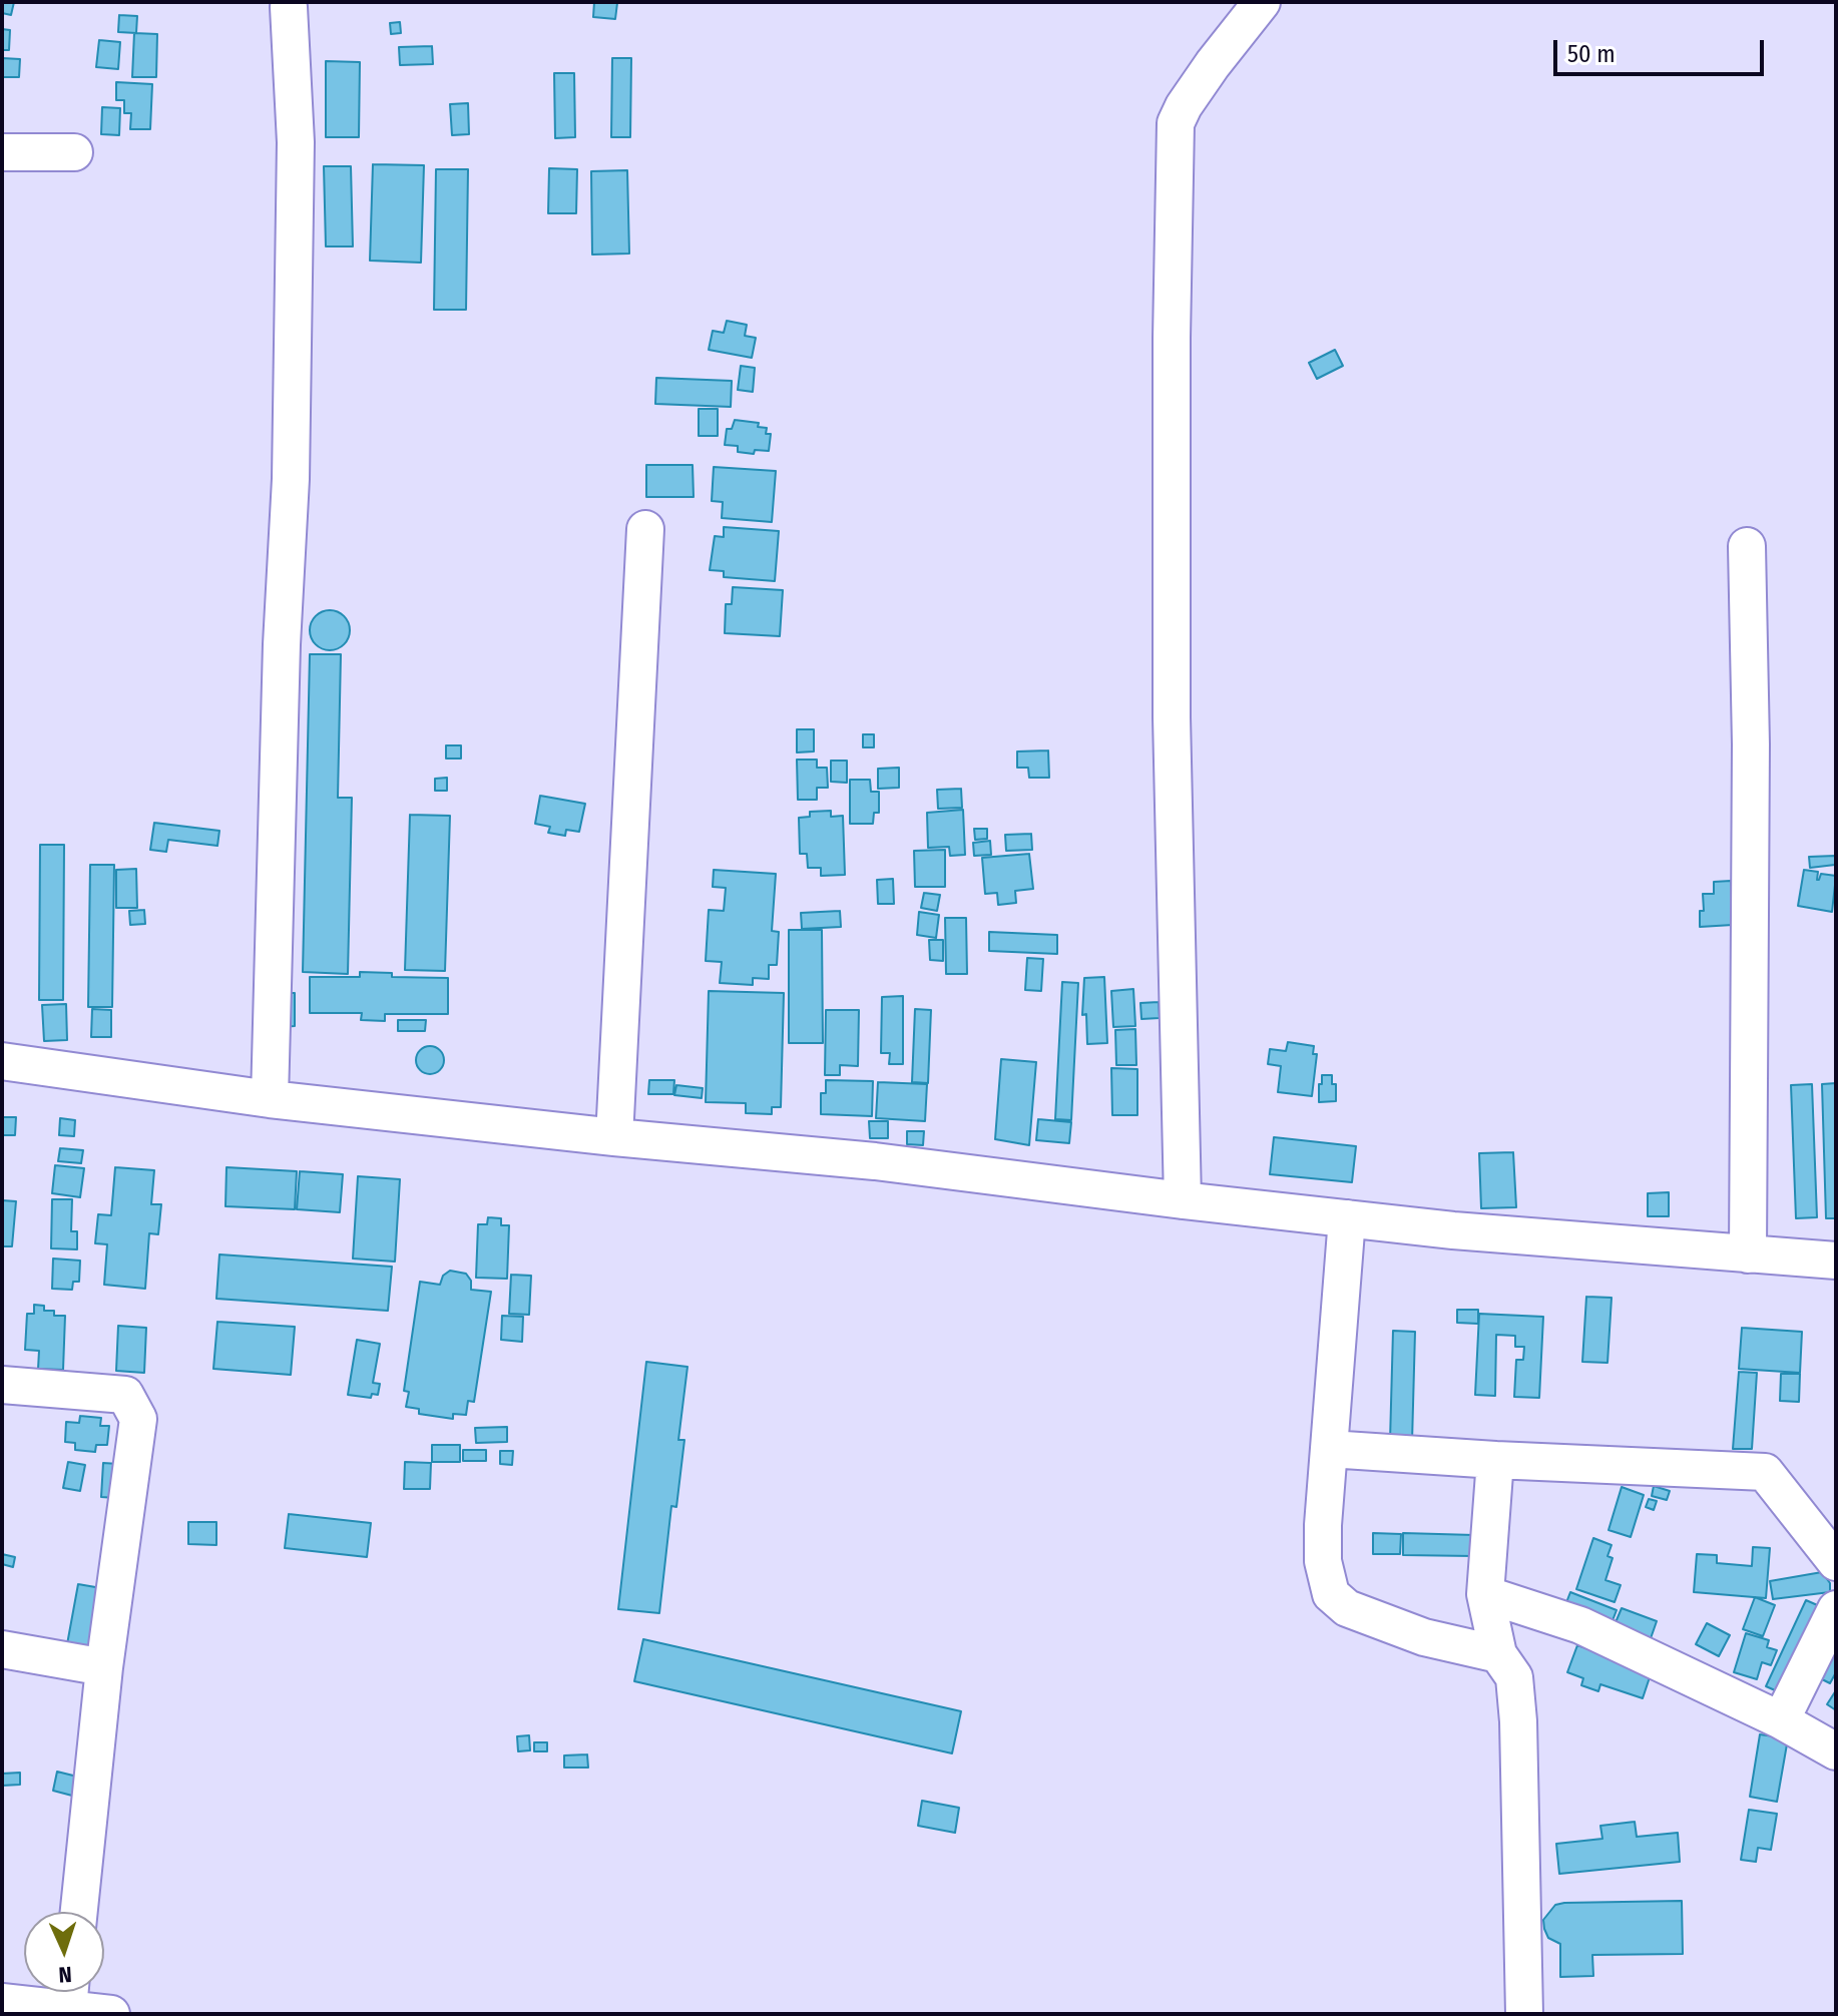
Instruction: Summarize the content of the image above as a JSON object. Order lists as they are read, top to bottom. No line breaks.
{"scale_bar":"50 m","north":"bottom"}
